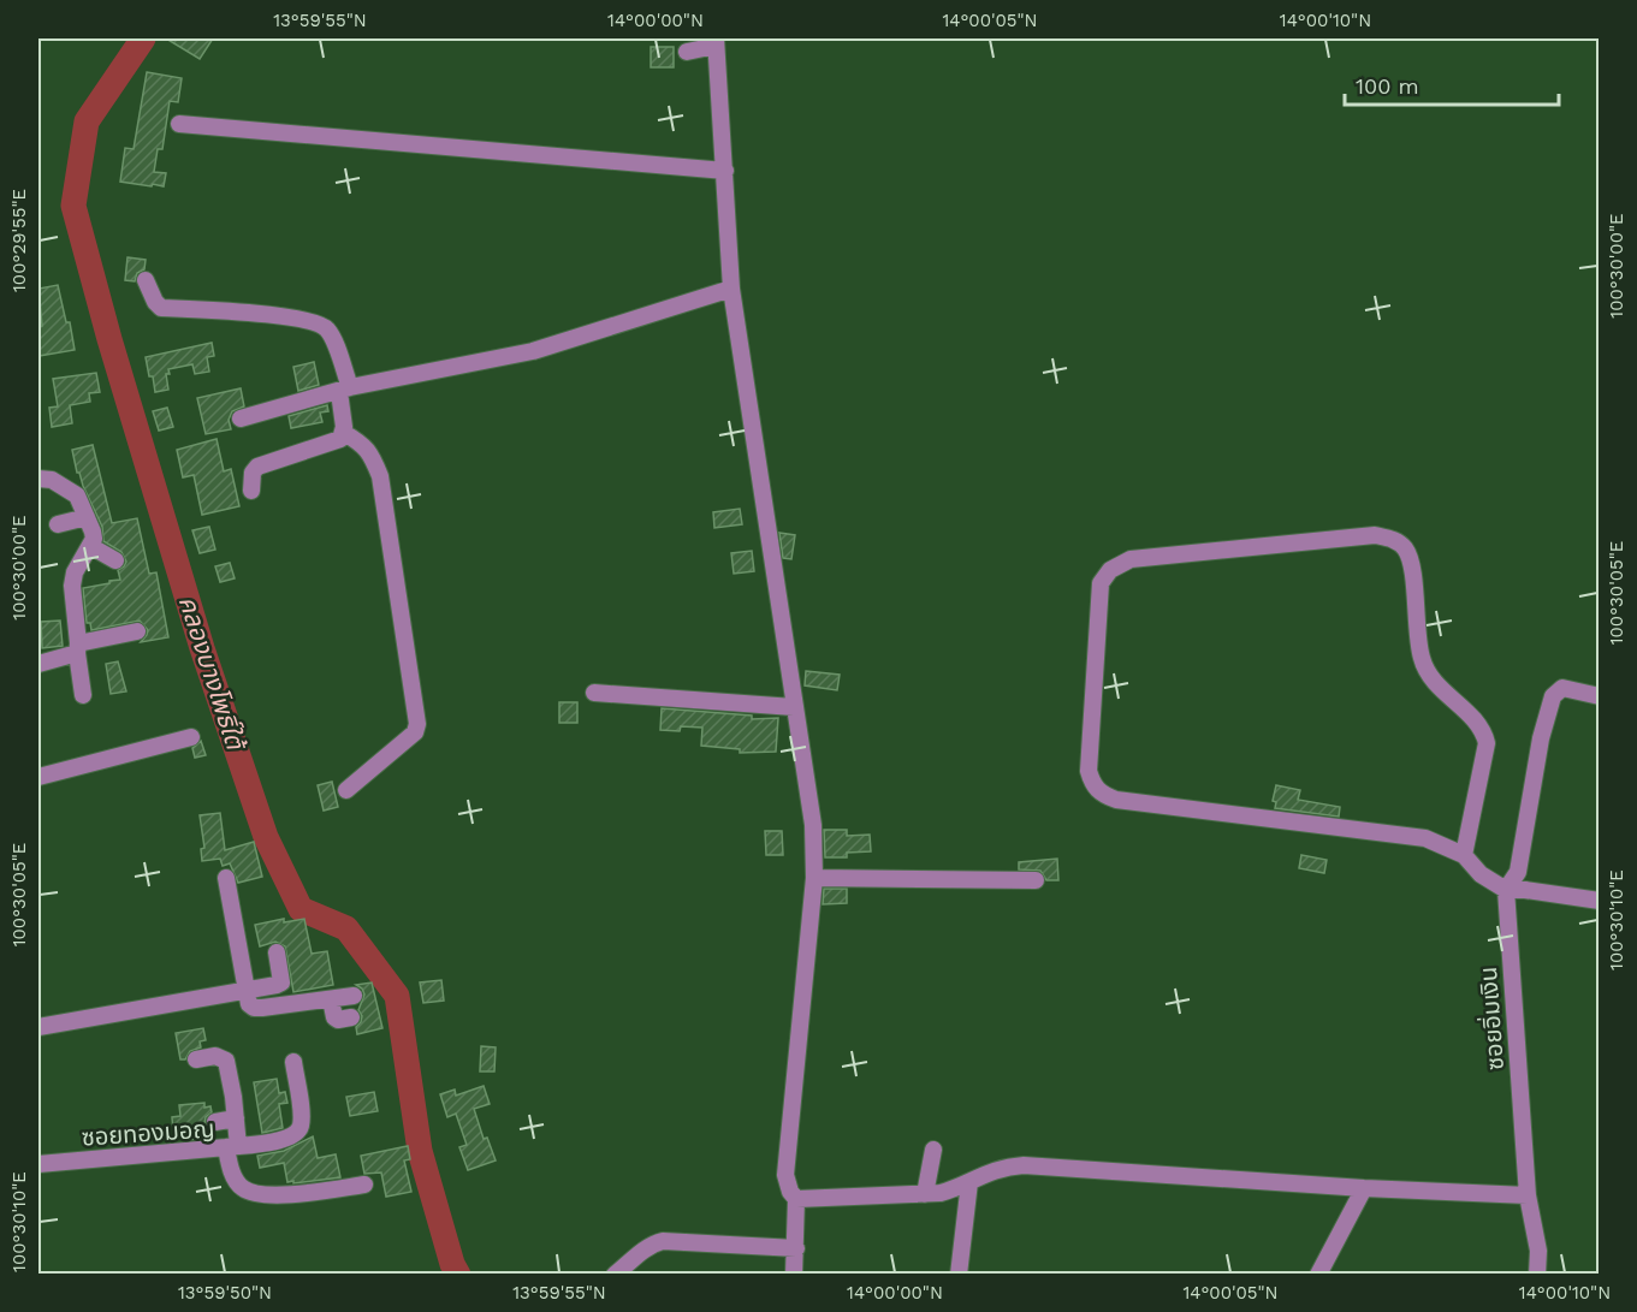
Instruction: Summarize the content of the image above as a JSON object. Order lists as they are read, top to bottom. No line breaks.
{"streets":{"street":["ซอยอิ่มเงิน","ซอยทองมอญ"]},"water":["คลองบางโพธิ์ใต้"],"scale_bar":"100 m","coordinates":["13°59'55\"N","14°00'00\"N","14°00'05\"N","14°00'10\"N","100°29'55\"E","100°30'00\"E","100°30'05\"E","100°30'10\"E","13°59'50\"N"]}
